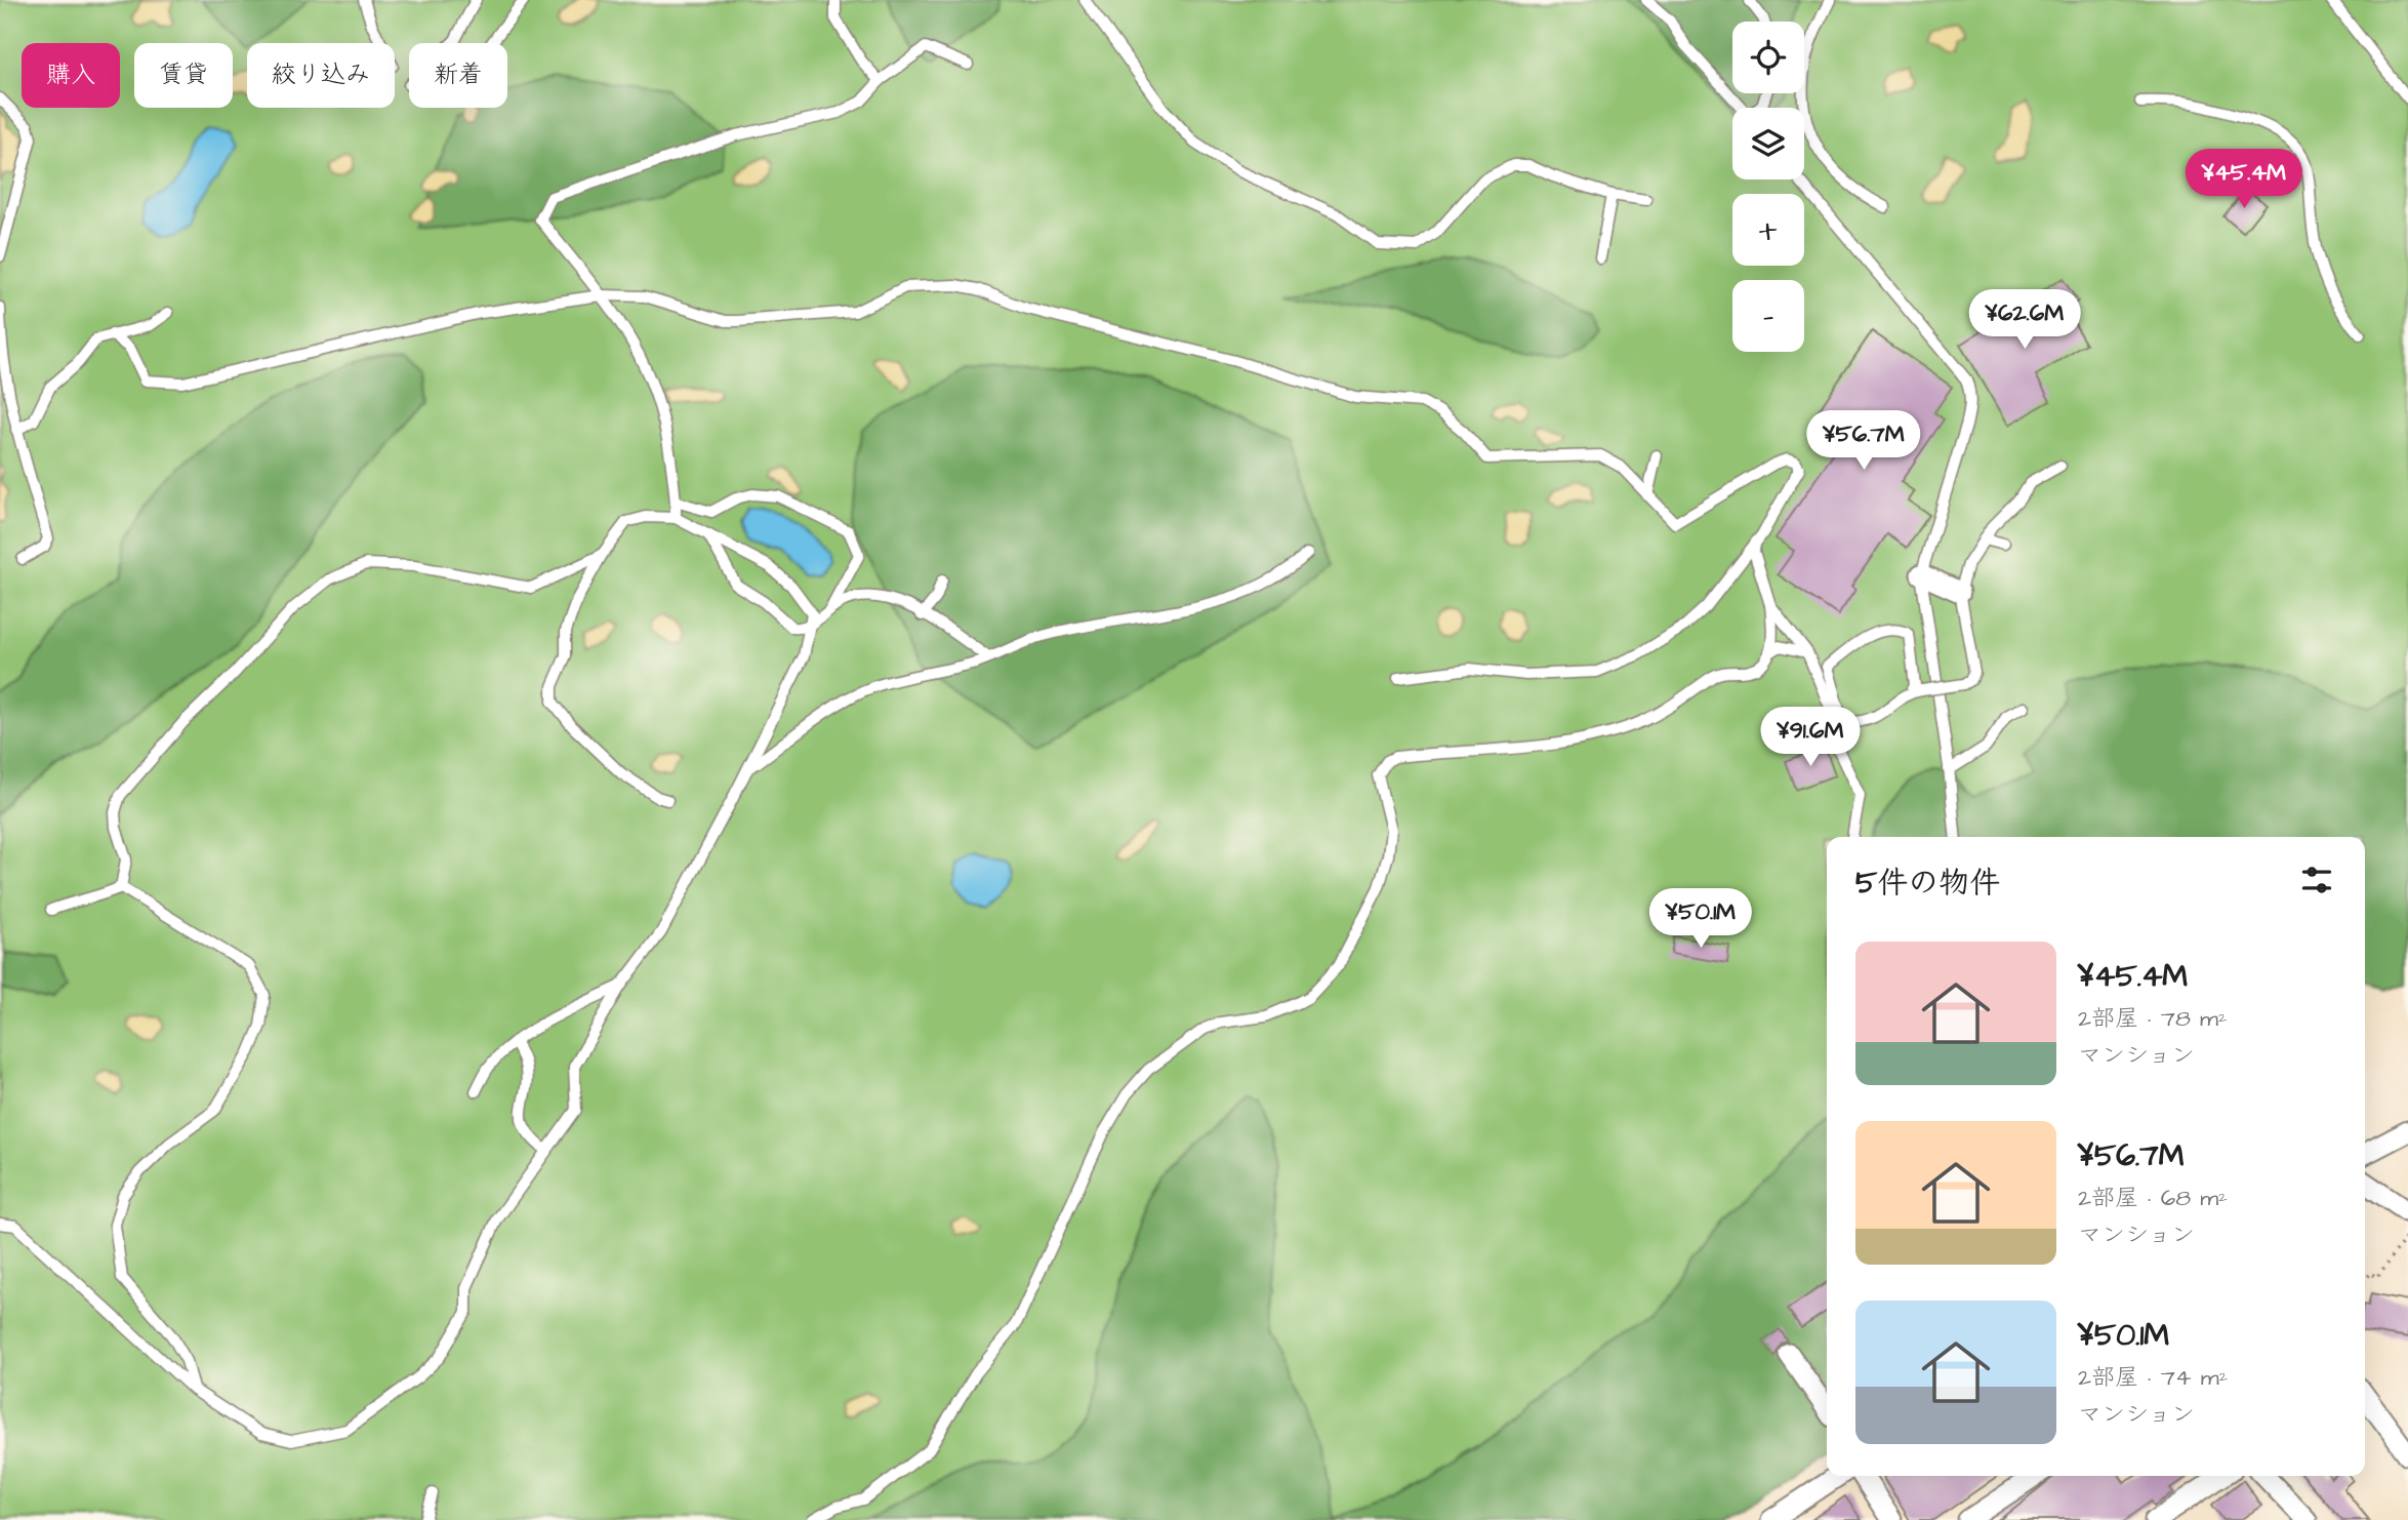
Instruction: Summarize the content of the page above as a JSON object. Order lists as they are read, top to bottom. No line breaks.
{"page":{"map_buttons":["+","−"],"chip":["購入","賃貸","絞り込み","新着"],"price":["¥45.4M","¥62.6M","¥56.7M","¥91.6M","¥50.1M"],"heading":"5件の物件","list":[{"name":"¥45.4M","note":"2部屋 · 78 m² · マンション"},{"name":"¥56.7M","note":"2部屋 · 68 m² · マンション"},{"name":"¥50.1M","note":"2部屋 · 74 m² · マンション"}]}}
